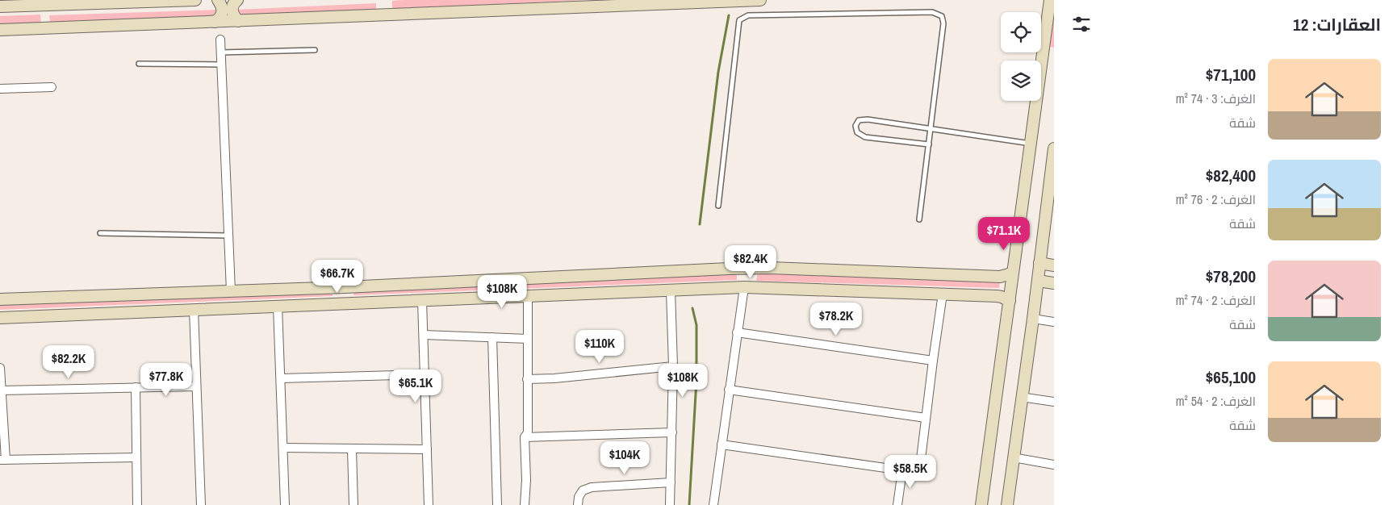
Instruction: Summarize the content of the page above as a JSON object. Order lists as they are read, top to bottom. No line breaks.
{"page":{"heading":"العقارات: 12","list":[{"name":"$71,100","note":"الغرف: 3 · 74 m² · شقة"},{"name":"$82,400","note":"الغرف: 2 · 76 m² · شقة"},{"name":"$78,200","note":"الغرف: 2 · 74 m² · شقة"},{"name":"$65,100","note":"الغرف: 2 · 54 m² · شقة"}],"price":["$71.1K","$82.4K","$66.7K","$108K","$78.2K","$110K","$82.2K","$77.8K","$108K","$65.1K","$104K","$58.5K"]}}
